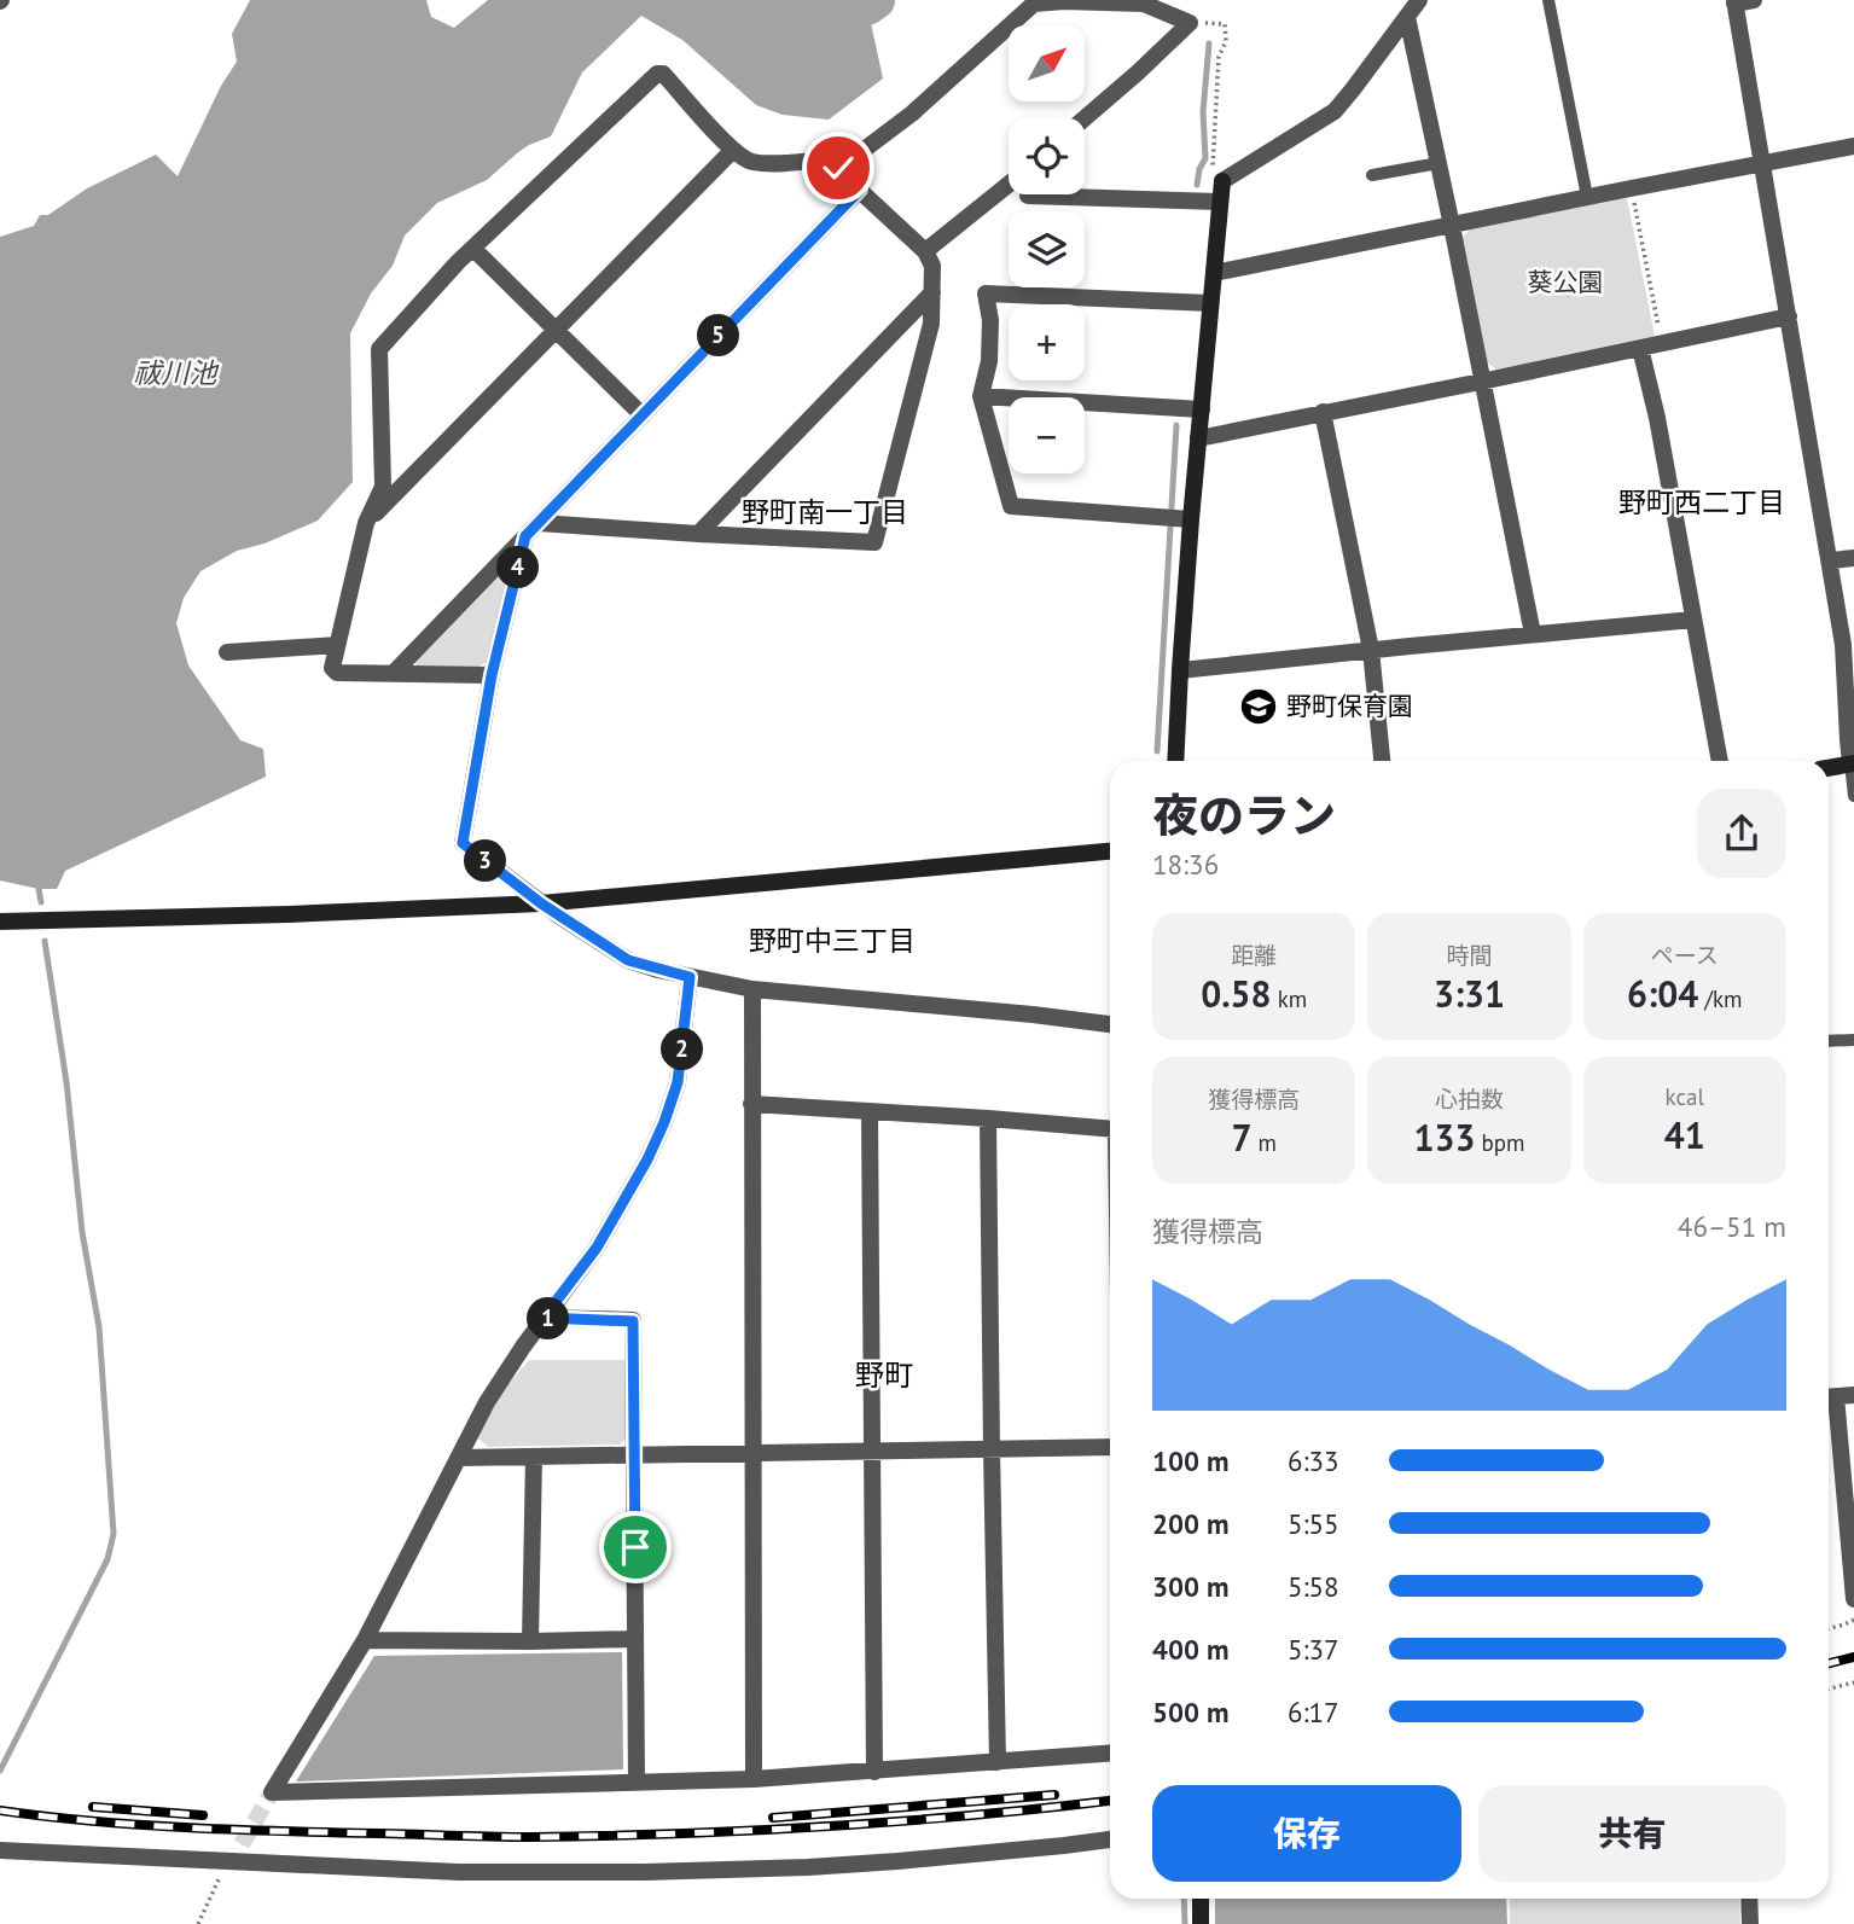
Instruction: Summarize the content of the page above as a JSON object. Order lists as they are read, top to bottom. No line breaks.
{"districts":["野町西二丁目","野町南一丁目","野町中三丁目","野町"],"water":["祓川池"],"parks":["葵公園"],"places":{"school or university":["野町保育園"]},"north":"top right","page":{"map_buttons":["+","−"],"pins":["5","4","3","2","1"],"heading":["夜のラン","18:36"],"stats":[["距離","0.58 km"],["時間","3:31"],["ペース","6:04 /km"],["獲得標高","7 m"],["心拍数","133 bpm"],["kcal","41"]],"chart":["獲得標高","46–51 m"],"list":[{"name":"100 m","note":"6:33"},{"name":"200 m","note":"5:55"},{"name":"300 m","note":"5:58"},{"name":"400 m","note":"5:37"},{"name":"500 m","note":"6:17"}],"buttons":["保存","共有"]}}
